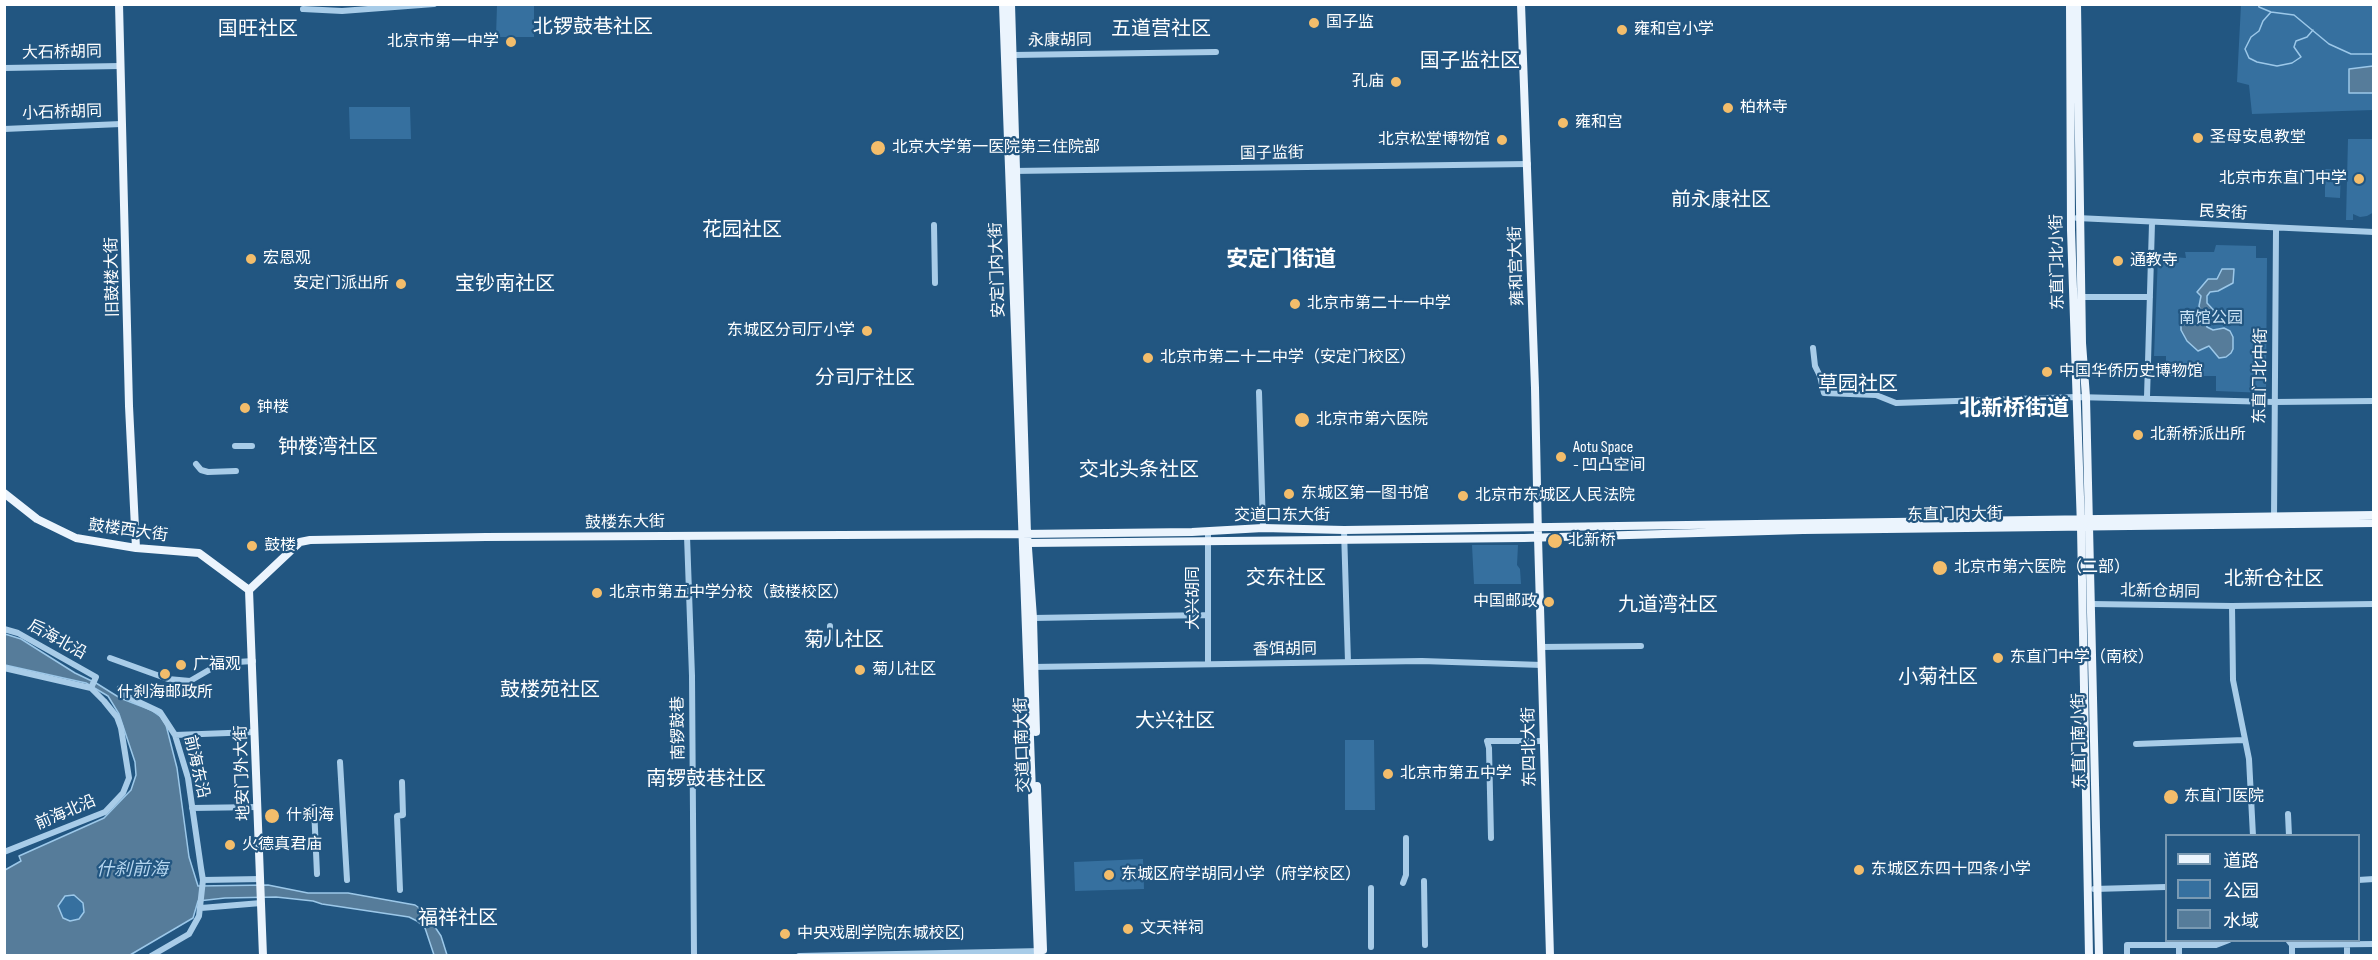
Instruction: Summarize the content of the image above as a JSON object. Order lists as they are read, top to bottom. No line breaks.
{"streets":{"main road":["东直门北小街","雍和宫大街","安定门内大街","旧鼓楼大街","东直门内大街","交道口东大街","鼓楼东大街","鼓楼西大街","东直门南小街","交道口南大街","东四北大街","地安门外大街"],"street":["永康胡同","大石桥胡同","小石桥胡同","国子监街","民安街","东直门北中街","北新仓胡同","大兴胡同","后海北沿","香饵胡同","南锣鼓巷","前海东沿","前海北沿"]},"crossings":[["永康胡同","安定门内大街"],["大石桥胡同","旧鼓楼大街"],["小石桥胡同","旧鼓楼大街"],["国子监街","雍和宫大街"],["国子监街","安定门内大街"],["民安街","东直门北小街"],["民安街","东直门北中街"],["东直门北小街","东直门内大街"],["东直门北小街","东直门南小街"],["雍和宫大街","东直门内大街"],["雍和宫大街","交道口东大街"],["雍和宫大街","东四北大街"],["安定门内大街","交道口东大街"],["安定门内大街","鼓楼东大街"],["安定门内大街","交道口南大街"],["旧鼓楼大街","鼓楼西大街"],["东直门北中街","东直门内大街"],["东直门内大街","交道口东大街"],["东直门内大街","东直门南小街"],["东直门内大街","东四北大街"],["交道口东大街","鼓楼东大街"],["交道口东大街","大兴胡同"],["交道口东大街","交道口南大街"],["交道口东大街","东四北大街"],["鼓楼东大街","鼓楼西大街"],["鼓楼东大街","南锣鼓巷"],["鼓楼东大街","交道口南大街"],["鼓楼东大街","地安门外大街"],["鼓楼西大街","地安门外大街"],["北新仓胡同","东直门南小街"],["大兴胡同","香饵胡同"],["后海北沿","前海北沿"],["香饵胡同","交道口南大街"],["香饵胡同","东四北大街"]],"districts":["北锣鼓巷社区","国旺社区","五道营社区","国子监社区","前永康社区","花园社区","安定门街道","宝钞南社区","分司厅社区","草园社区","北新桥街道","钟楼湾社区","交北头条社区","交东社区","北新仓社区","九道湾社区","菊儿社区","小菊社区","鼓楼苑社区","大兴社区","南锣鼓巷社区","福祥社区"],"water":["什刹前海"],"parks":["南馆公园"],"places":["国子监","雍和宫小学","北京市第一中学","孔庙","柏林寺","雍和宫","圣母安息教堂","北京松堂博物馆","北京大学第一医院第三住院部","北京市东直门中学","宏恩观","通教寺","安定门派出所","北京市第二十一中学","东城区分司厅小学","北京市第二十二中学（安定门校区）","中国华侨历史博物馆","钟楼","北京市第六医院","北新桥派出所","Aotu Space - 凹凸空间","东城区第一图书馆","北京市东城区人民法院","北新桥","鼓楼","北京市第六医院（二部）","北京市第五中学分校（鼓楼校区）","中国邮政","东直门中学（南校）","广福观","菊儿社区","什刹海邮政所","北京市第五中学","东直门医院","什刹海","火德真君庙","东城区东四十四条小学","东城区府学胡同小学（府学校区）","文天祥祠","中央戏剧学院(东城校区)"],"legend":["道路","公园","水域"]}
